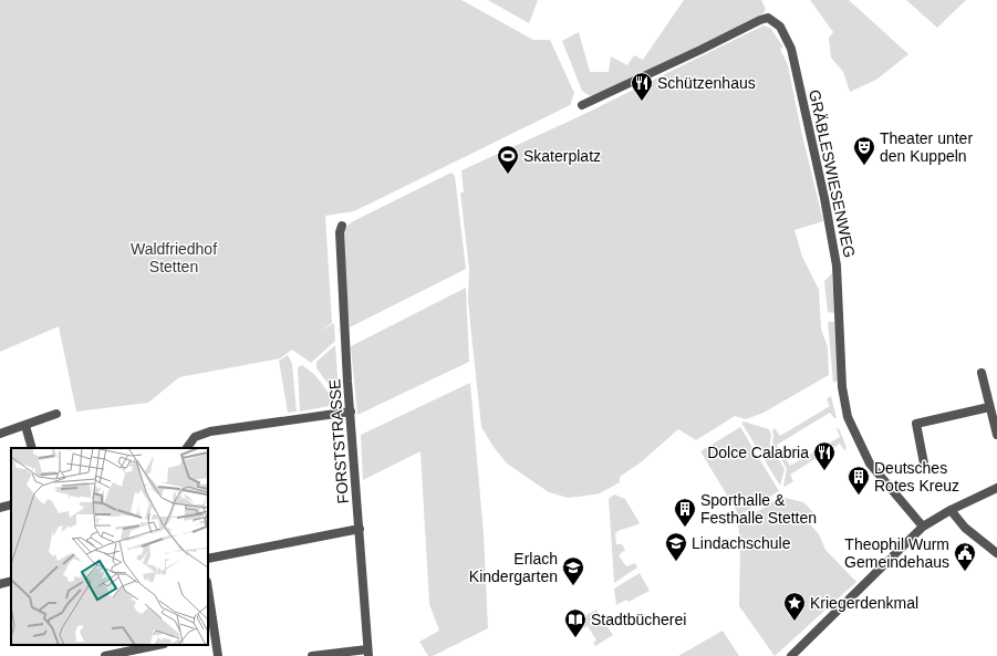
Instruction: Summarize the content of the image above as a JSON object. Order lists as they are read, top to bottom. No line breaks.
{"streets":{"street":["GRÄBLESWIESENWEG","FORSTSTRASSE"]},"parks":["Waldfriedhof Stetten"],"places":{"restaurant":["Schützenhaus","Dolce Calabria"],"theatre":["Theater unter den Kuppeln"],"sports":["Skaterplatz"],"building":["Deutsches Rotes Kreuz","Sporthalle & Festhalle Stetten"],"school or university":["Lindachschule","Erlach Kindergarten"],"public building":["Theophil Wurm Gemeindehaus"],"place":["Kriegerdenkmal"],"library":["Stadtbücherei"]}}
